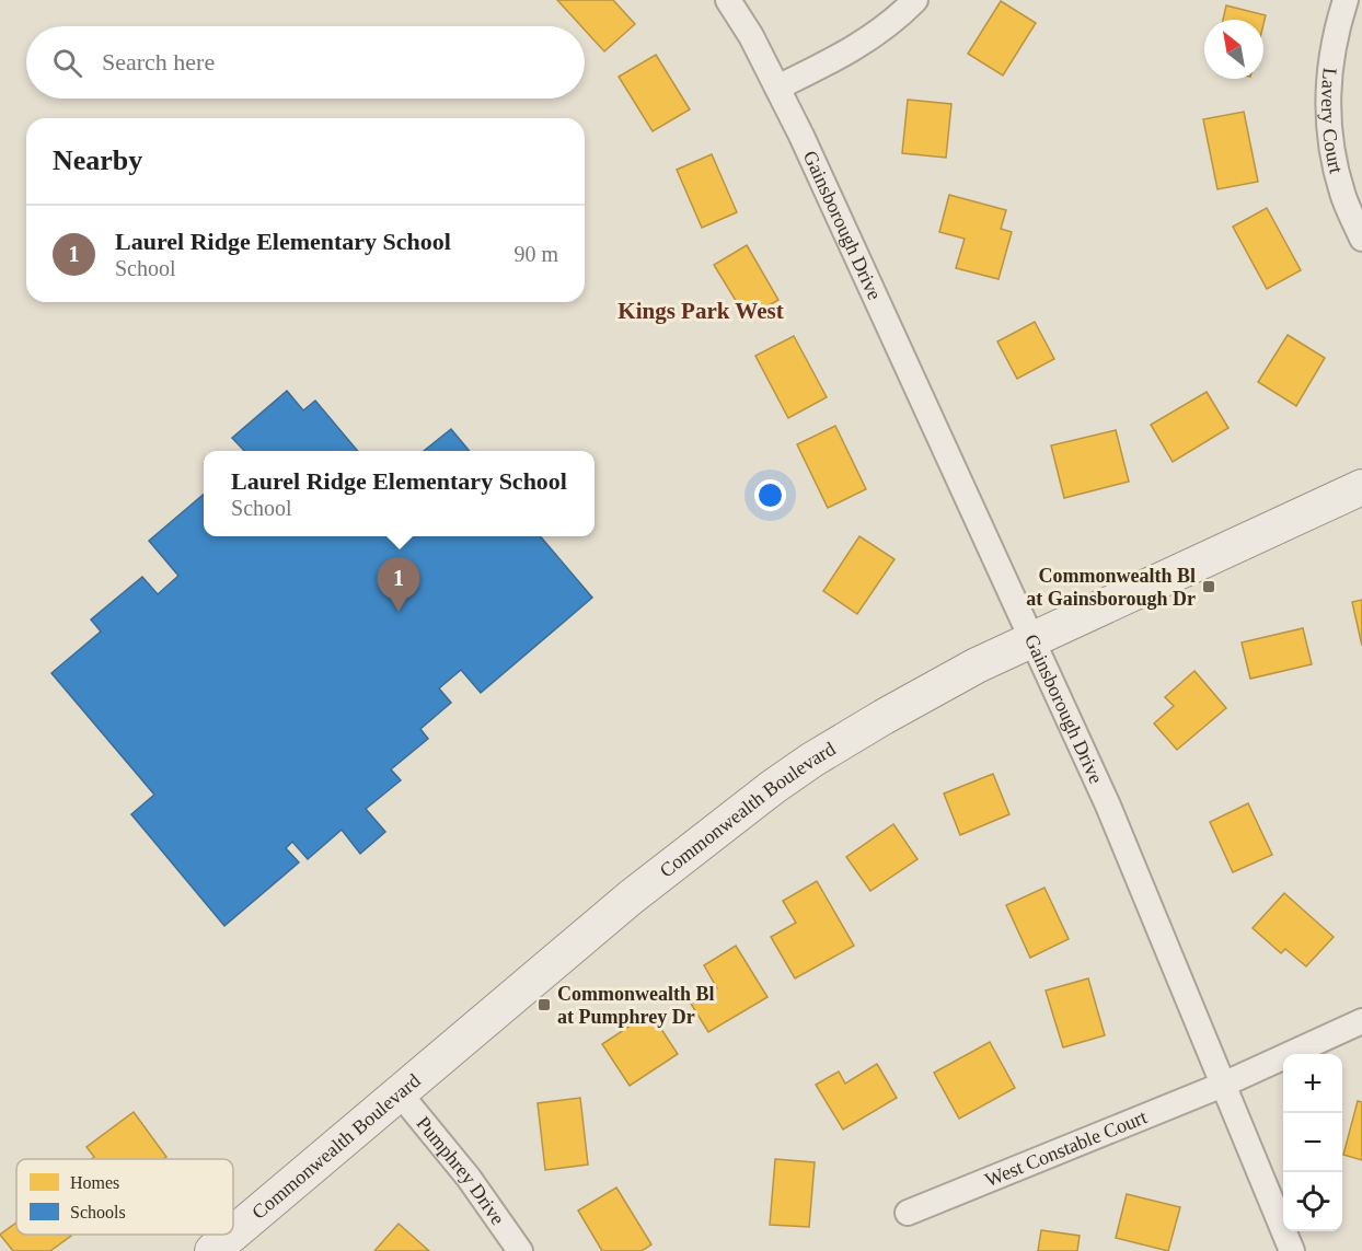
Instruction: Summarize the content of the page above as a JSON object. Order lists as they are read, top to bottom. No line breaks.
{"streets":{"street":["Lavery Court","Gainsborough Drive","Commonwealth Boulevard","West Constable Court","Pumphrey Drive"]},"crossings":[["Gainsborough Drive","Commonwealth Boulevard"],["Gainsborough Drive","West Constable Court"],["Commonwealth Boulevard","Pumphrey Drive"]],"districts":["Kings Park West"],"places":{"transit":["Commonwealth Bl at Gainsborough Dr","Commonwealth Bl at Pumphrey Dr"]},"legend":["Homes","Schools"],"north":"top left","page":{"search":"Search here","heading":"Nearby","list":[{"mark":"1","name":"Laurel Ridge Elementary School","note":"School","value":"90 m"}],"popup":["Laurel Ridge Elementary School","School"],"pins":"1","map_buttons":["+","−"]}}
